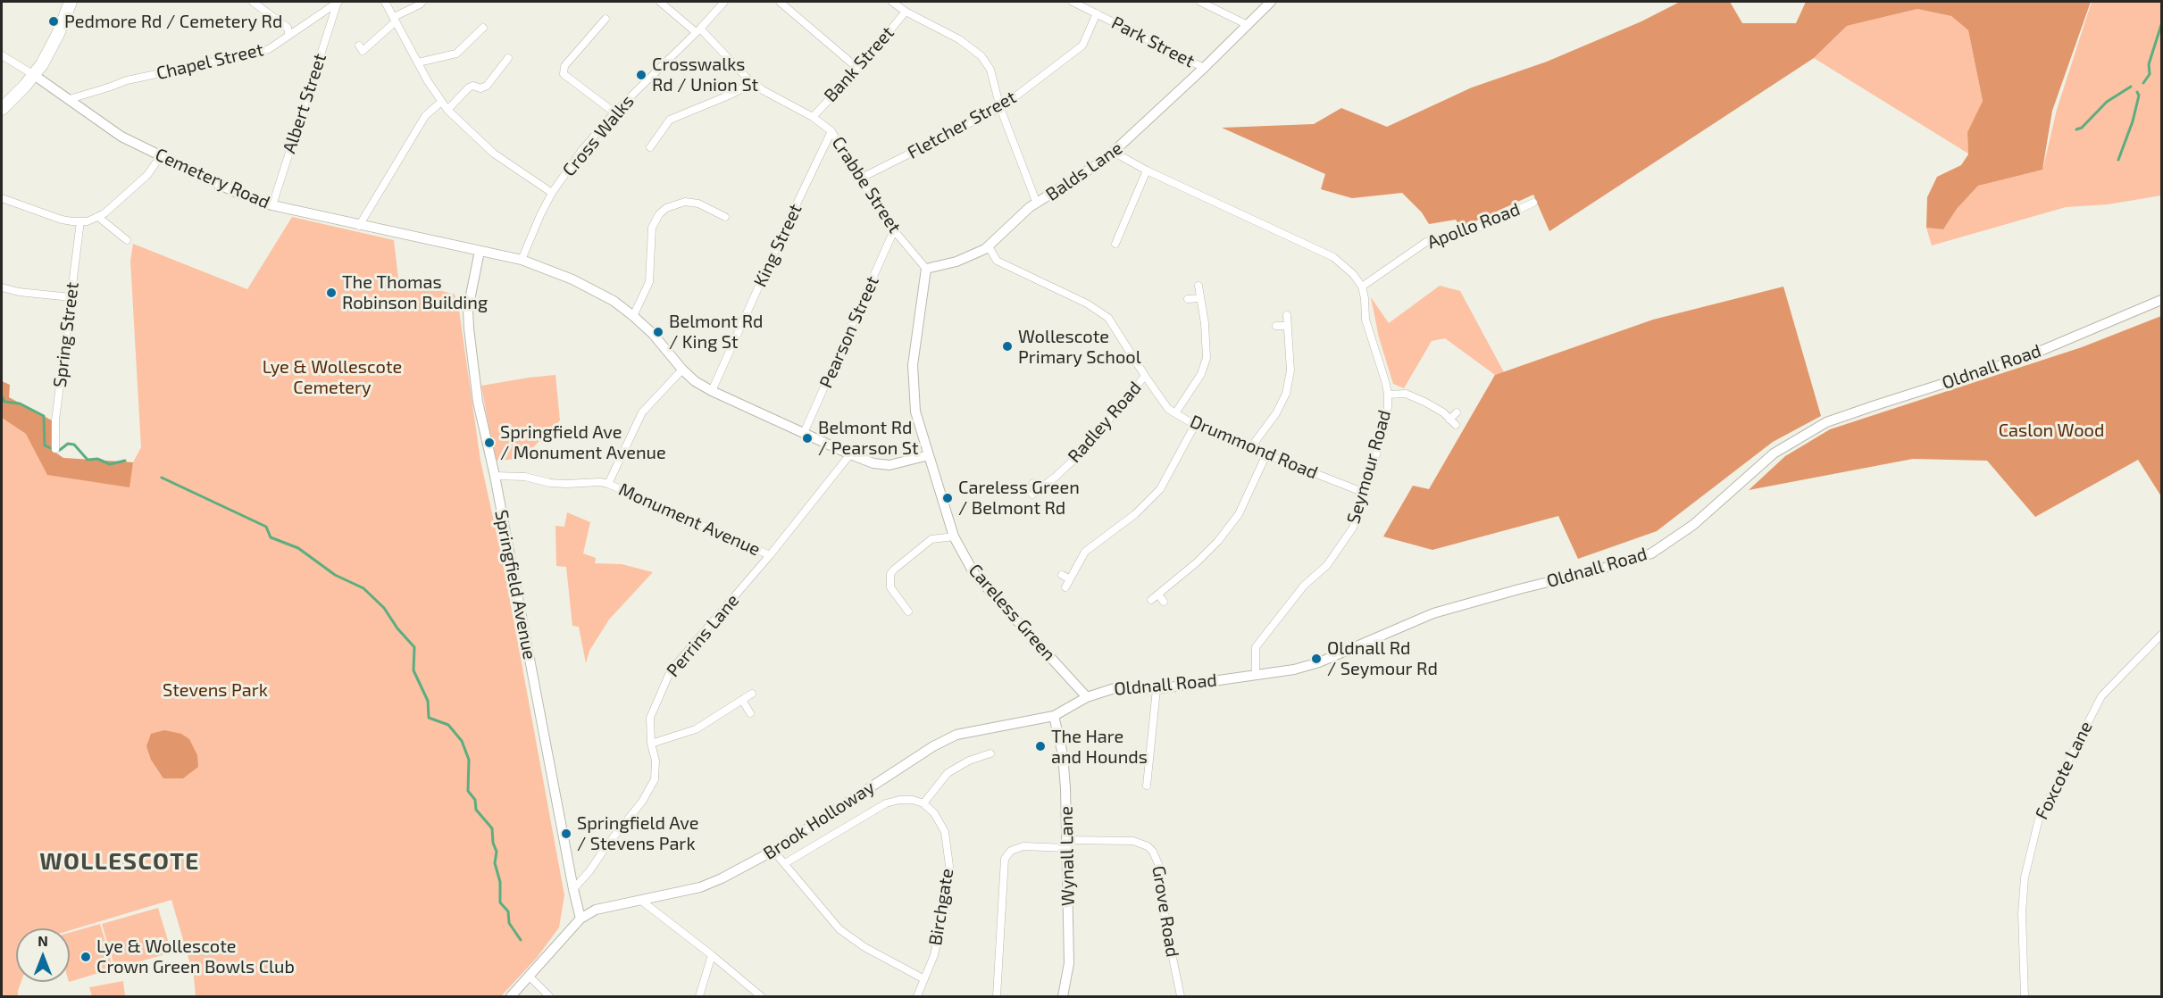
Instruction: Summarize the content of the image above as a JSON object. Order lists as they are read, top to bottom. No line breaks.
{"streets":{"street":["Park Street","Chapel Street","Bank Street","Albert Street","Fletcher Street","Cross Walks","Balds Lane","Cemetery Road","Crabbe Street","Apollo Road","King Street","Pearson Street","Spring Street","Oldnall Road","Radley Road","Drummond Road","Seymour Road","Monument Avenue","Springfield Avenue","Careless Green","Perrins Lane","Foxcote Lane","Brook Holloway","Wynall Lane","Birchgate","Grove Road"]},"crossings":[["Park Street","Fletcher Street"],["Park Street","Balds Lane"],["Chapel Street","Albert Street"],["Chapel Street","Cemetery Road"],["Bank Street","Crabbe Street"],["Albert Street","Cemetery Road"],["Fletcher Street","Crabbe Street"],["Cross Walks","Cemetery Road"],["Cross Walks","Crabbe Street"],["Balds Lane","Crabbe Street"],["Balds Lane","Drummond Road"],["Balds Lane","Careless Green"],["Cemetery Road","King Street"],["Cemetery Road","Pearson Street"],["Cemetery Road","Monument Avenue"],["Cemetery Road","Springfield Avenue"],["Cemetery Road","Careless Green"],["Cemetery Road","Perrins Lane"],["Crabbe Street","King Street"],["Crabbe Street","Pearson Street"],["Crabbe Street","Careless Green"],["Apollo Road","Seymour Road"],["Oldnall Road","Seymour Road"],["Oldnall Road","Careless Green"],["Oldnall Road","Brook Holloway"],["Oldnall Road","Wynall Lane"],["Radley Road","Drummond Road"],["Drummond Road","Seymour Road"],["Monument Avenue","Springfield Avenue"],["Monument Avenue","Perrins Lane"],["Springfield Avenue","Perrins Lane"],["Springfield Avenue","Brook Holloway"],["Brook Holloway","Wynall Lane"],["Wynall Lane","Grove Road"]],"districts":["WOLLESCOTE"],"parks":["Lye & Wollescote Cemetery","Caslon Wood","Stevens Park"],"places":["Pedmore Rd / Cemetery Rd","Crosswalks Rd / Union St","The Thomas Robinson Building","Belmont Rd / King St","Wollescote Primary School","Belmont Rd / Pearson St","Springfield Ave / Monument Avenue","Careless Green / Belmont Rd","Oldnall Rd / Seymour Rd","The Hare and Hounds","Springfield Ave / Stevens Park","Lye & Wollescote Crown Green Bowls Club"],"north":"top"}
